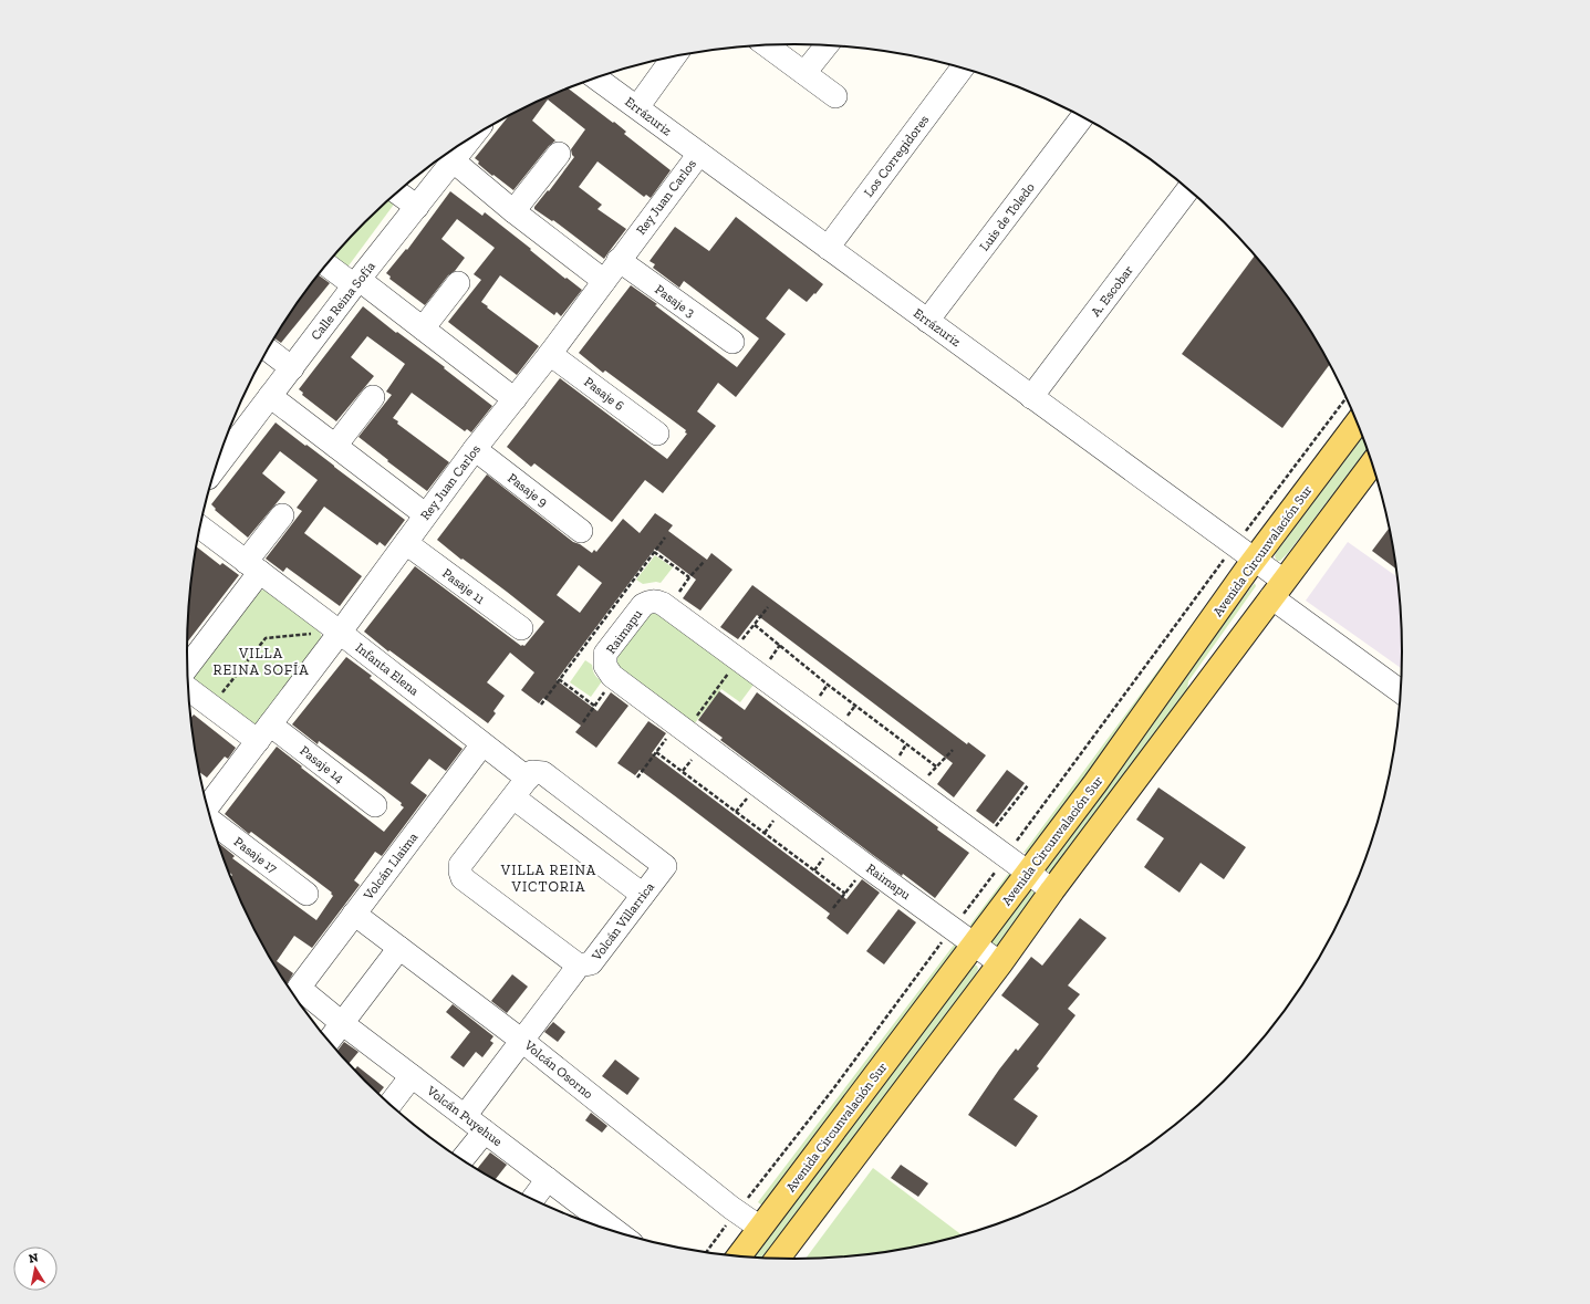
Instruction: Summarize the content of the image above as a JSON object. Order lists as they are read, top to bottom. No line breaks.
{"streets":{"main road":["Avenida Circunvalación Sur"],"street":["Errázuriz","Los Corregidores","Rey Juan Carlos","Luis de Toledo","A. Escobar","Calle Reina Sofía","Pasaje 3","Pasaje 6","Pasaje 9","Pasaje 11","Raimapu","Infanta Elena","Pasaje 14","Pasaje 17","Volcán Llaima","Volcán Villarrica","Volcán Osorno","Volcán Puyehue"]},"crossings":[["Errázuriz","Los Corregidores"],["Errázuriz","Rey Juan Carlos"],["Errázuriz","Luis de Toledo"],["Errázuriz","A. Escobar"],["Errázuriz","Avenida Circunvalación Sur"],["Rey Juan Carlos","Pasaje 3"],["Rey Juan Carlos","Pasaje 6"],["Rey Juan Carlos","Pasaje 9"],["Rey Juan Carlos","Pasaje 11"],["Rey Juan Carlos","Infanta Elena"],["Rey Juan Carlos","Pasaje 14"],["Avenida Circunvalación Sur","Raimapu"],["Avenida Circunvalación Sur","Volcán Osorno"],["Infanta Elena","Volcán Llaima"],["Infanta Elena","Volcán Villarrica"],["Volcán Llaima","Volcán Osorno"],["Volcán Llaima","Volcán Puyehue"],["Volcán Villarrica","Volcán Osorno"],["Volcán Villarrica","Volcán Puyehue"]],"districts":["VILLA REINA SOFÍA","VILLA REINA VICTORIA"],"north":"top"}
